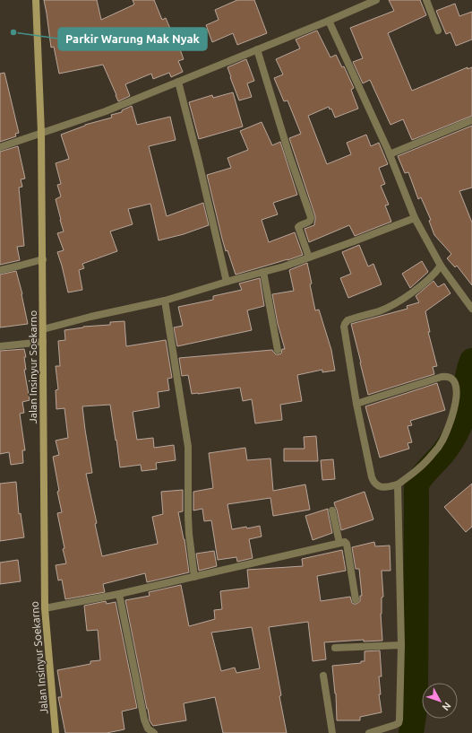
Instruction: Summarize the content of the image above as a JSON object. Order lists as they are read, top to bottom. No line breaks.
{"streets":{"main road":["Jalan Insinyur Soekarno"]},"places":["Parkir Warung Mak Nyak"],"north":"bottom right"}
